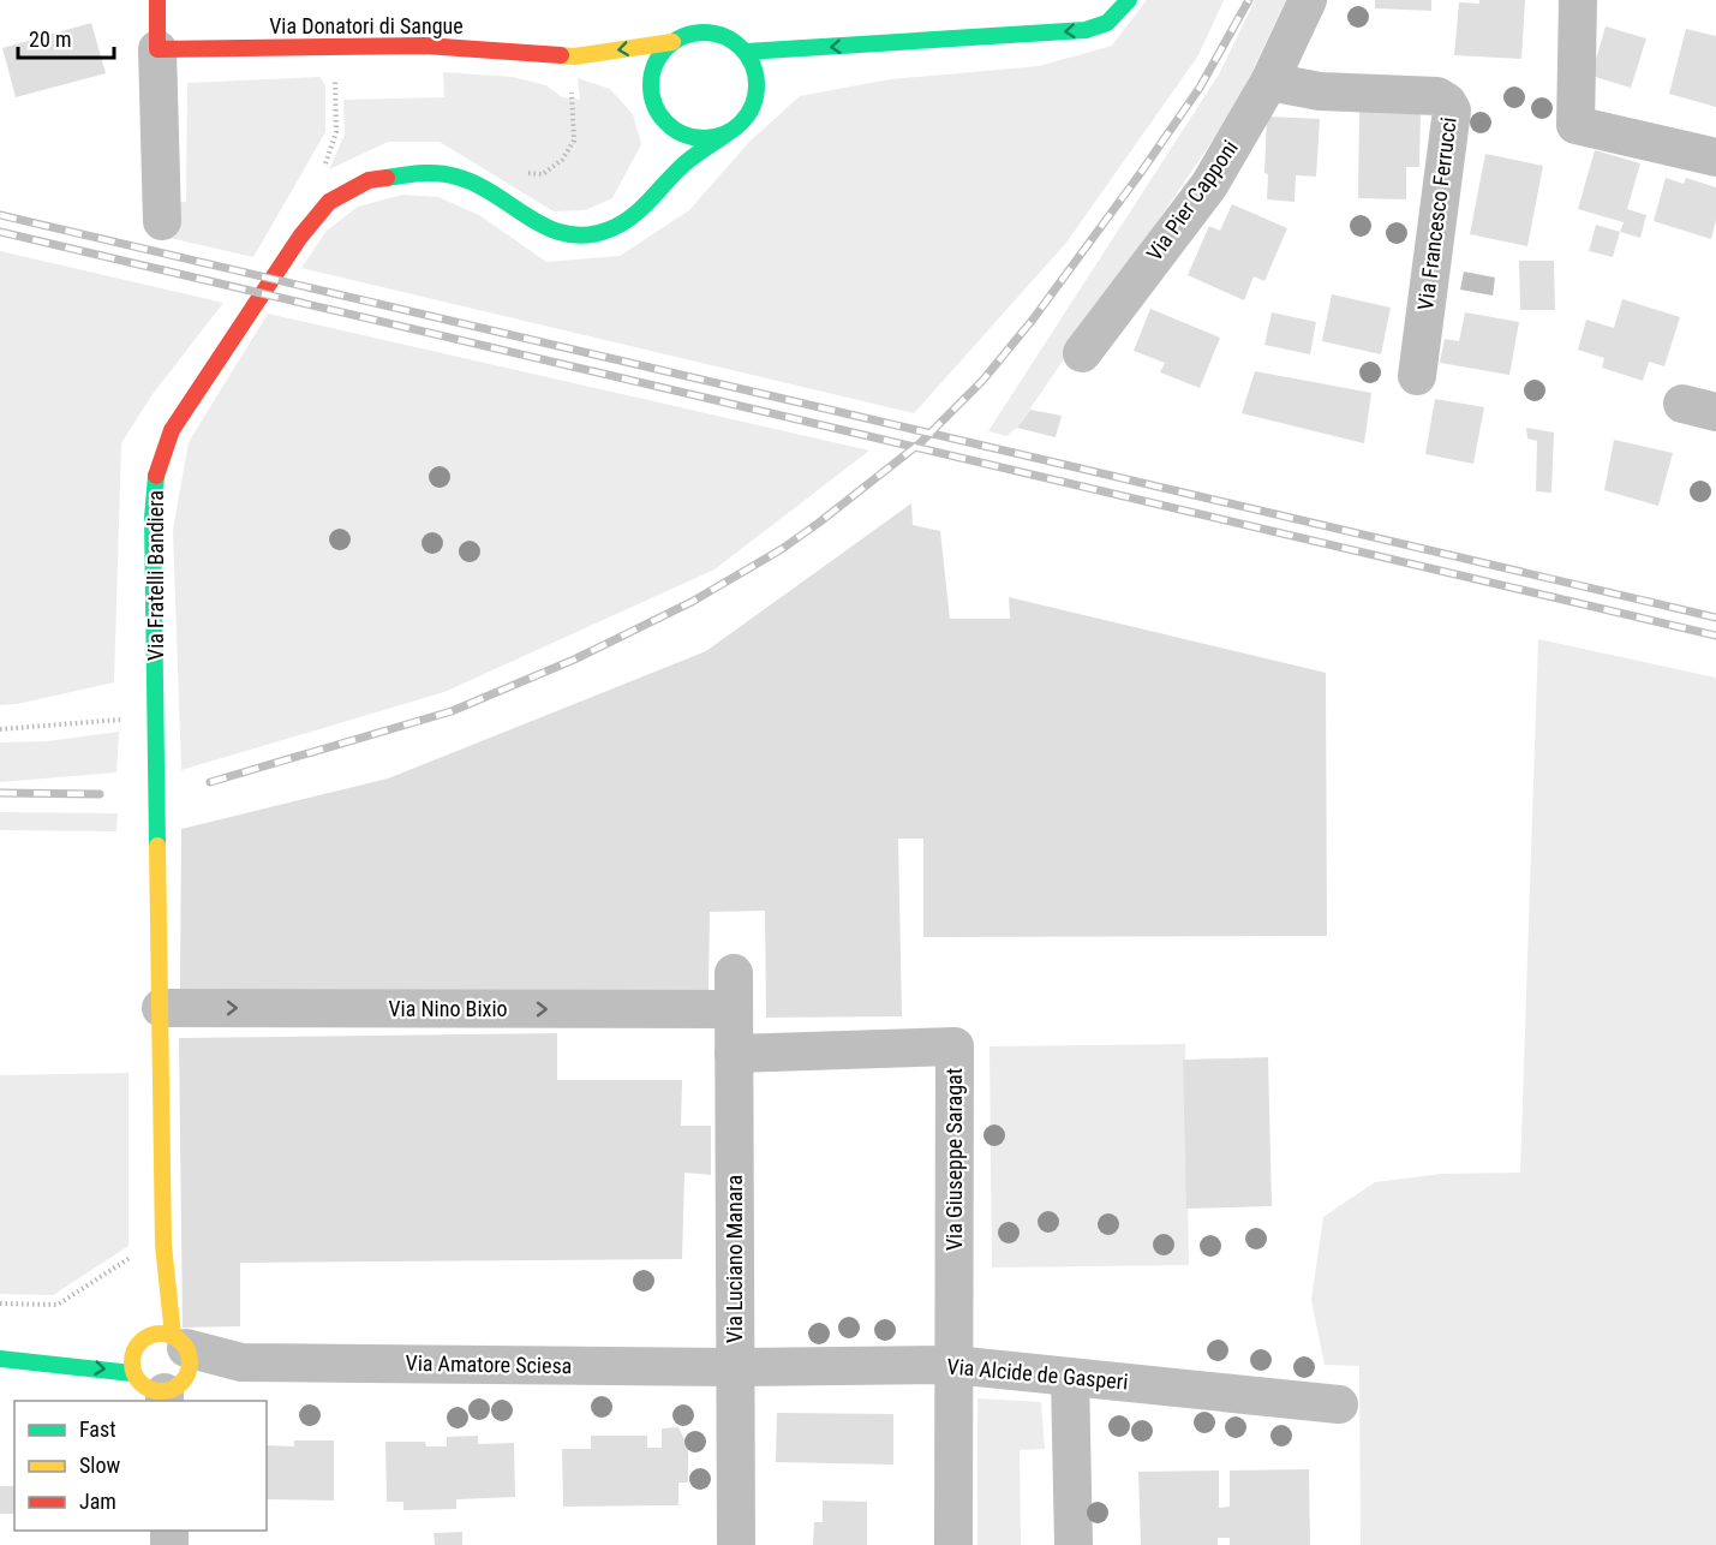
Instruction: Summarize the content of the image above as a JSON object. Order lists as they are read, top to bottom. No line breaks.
{"streets":{"street":["Via Donatori di Sangue","Via Pier Capponi","Via Francesco Ferrucci","Via Fratelli Bandiera","Via Nino Bixio","Via Giuseppe Saragat","Via Luciano Manara","Via Amatore Sciesa","Via Alcide de Gasperi"]},"crossings":[["Via Donatori di Sangue","Via Fratelli Bandiera"],["Via Pier Capponi","Via Francesco Ferrucci"],["Via Fratelli Bandiera","Via Nino Bixio"],["Via Fratelli Bandiera","Via Amatore Sciesa"],["Via Nino Bixio","Via Luciano Manara"],["Via Giuseppe Saragat","Via Luciano Manara"],["Via Giuseppe Saragat","Via Alcide de Gasperi"],["Via Luciano Manara","Via Amatore Sciesa"],["Via Luciano Manara","Via Alcide de Gasperi"],["Via Amatore Sciesa","Via Alcide de Gasperi"]],"one_way":["Via Nino Bixio"],"legend":["Fast","Slow","Jam"],"scale_bar":"20 m"}
